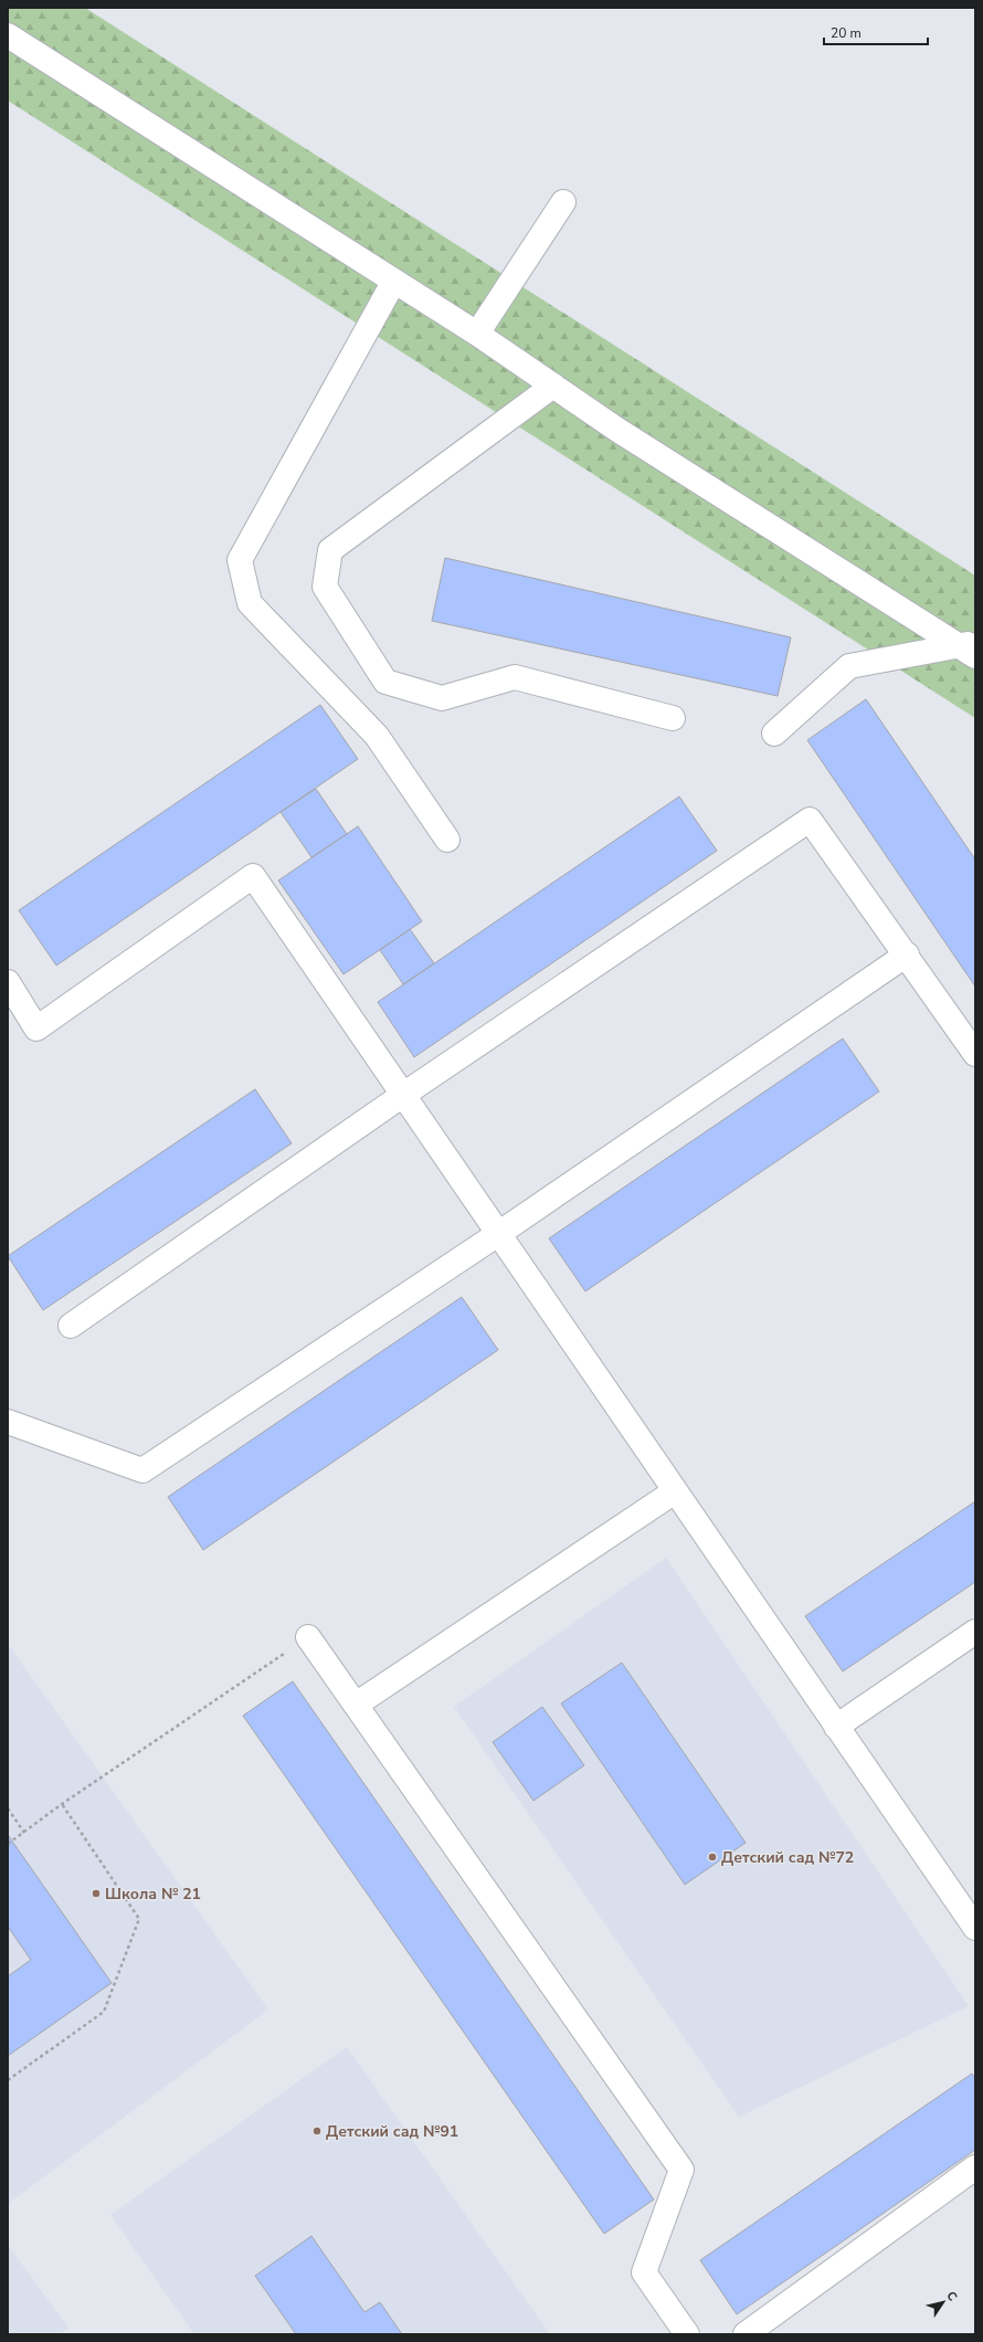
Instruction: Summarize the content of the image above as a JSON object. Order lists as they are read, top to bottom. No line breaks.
{"places":["Детский сад №72","Школа № 21","Детский сад №91"],"scale_bar":"20 m","north":"top right"}
